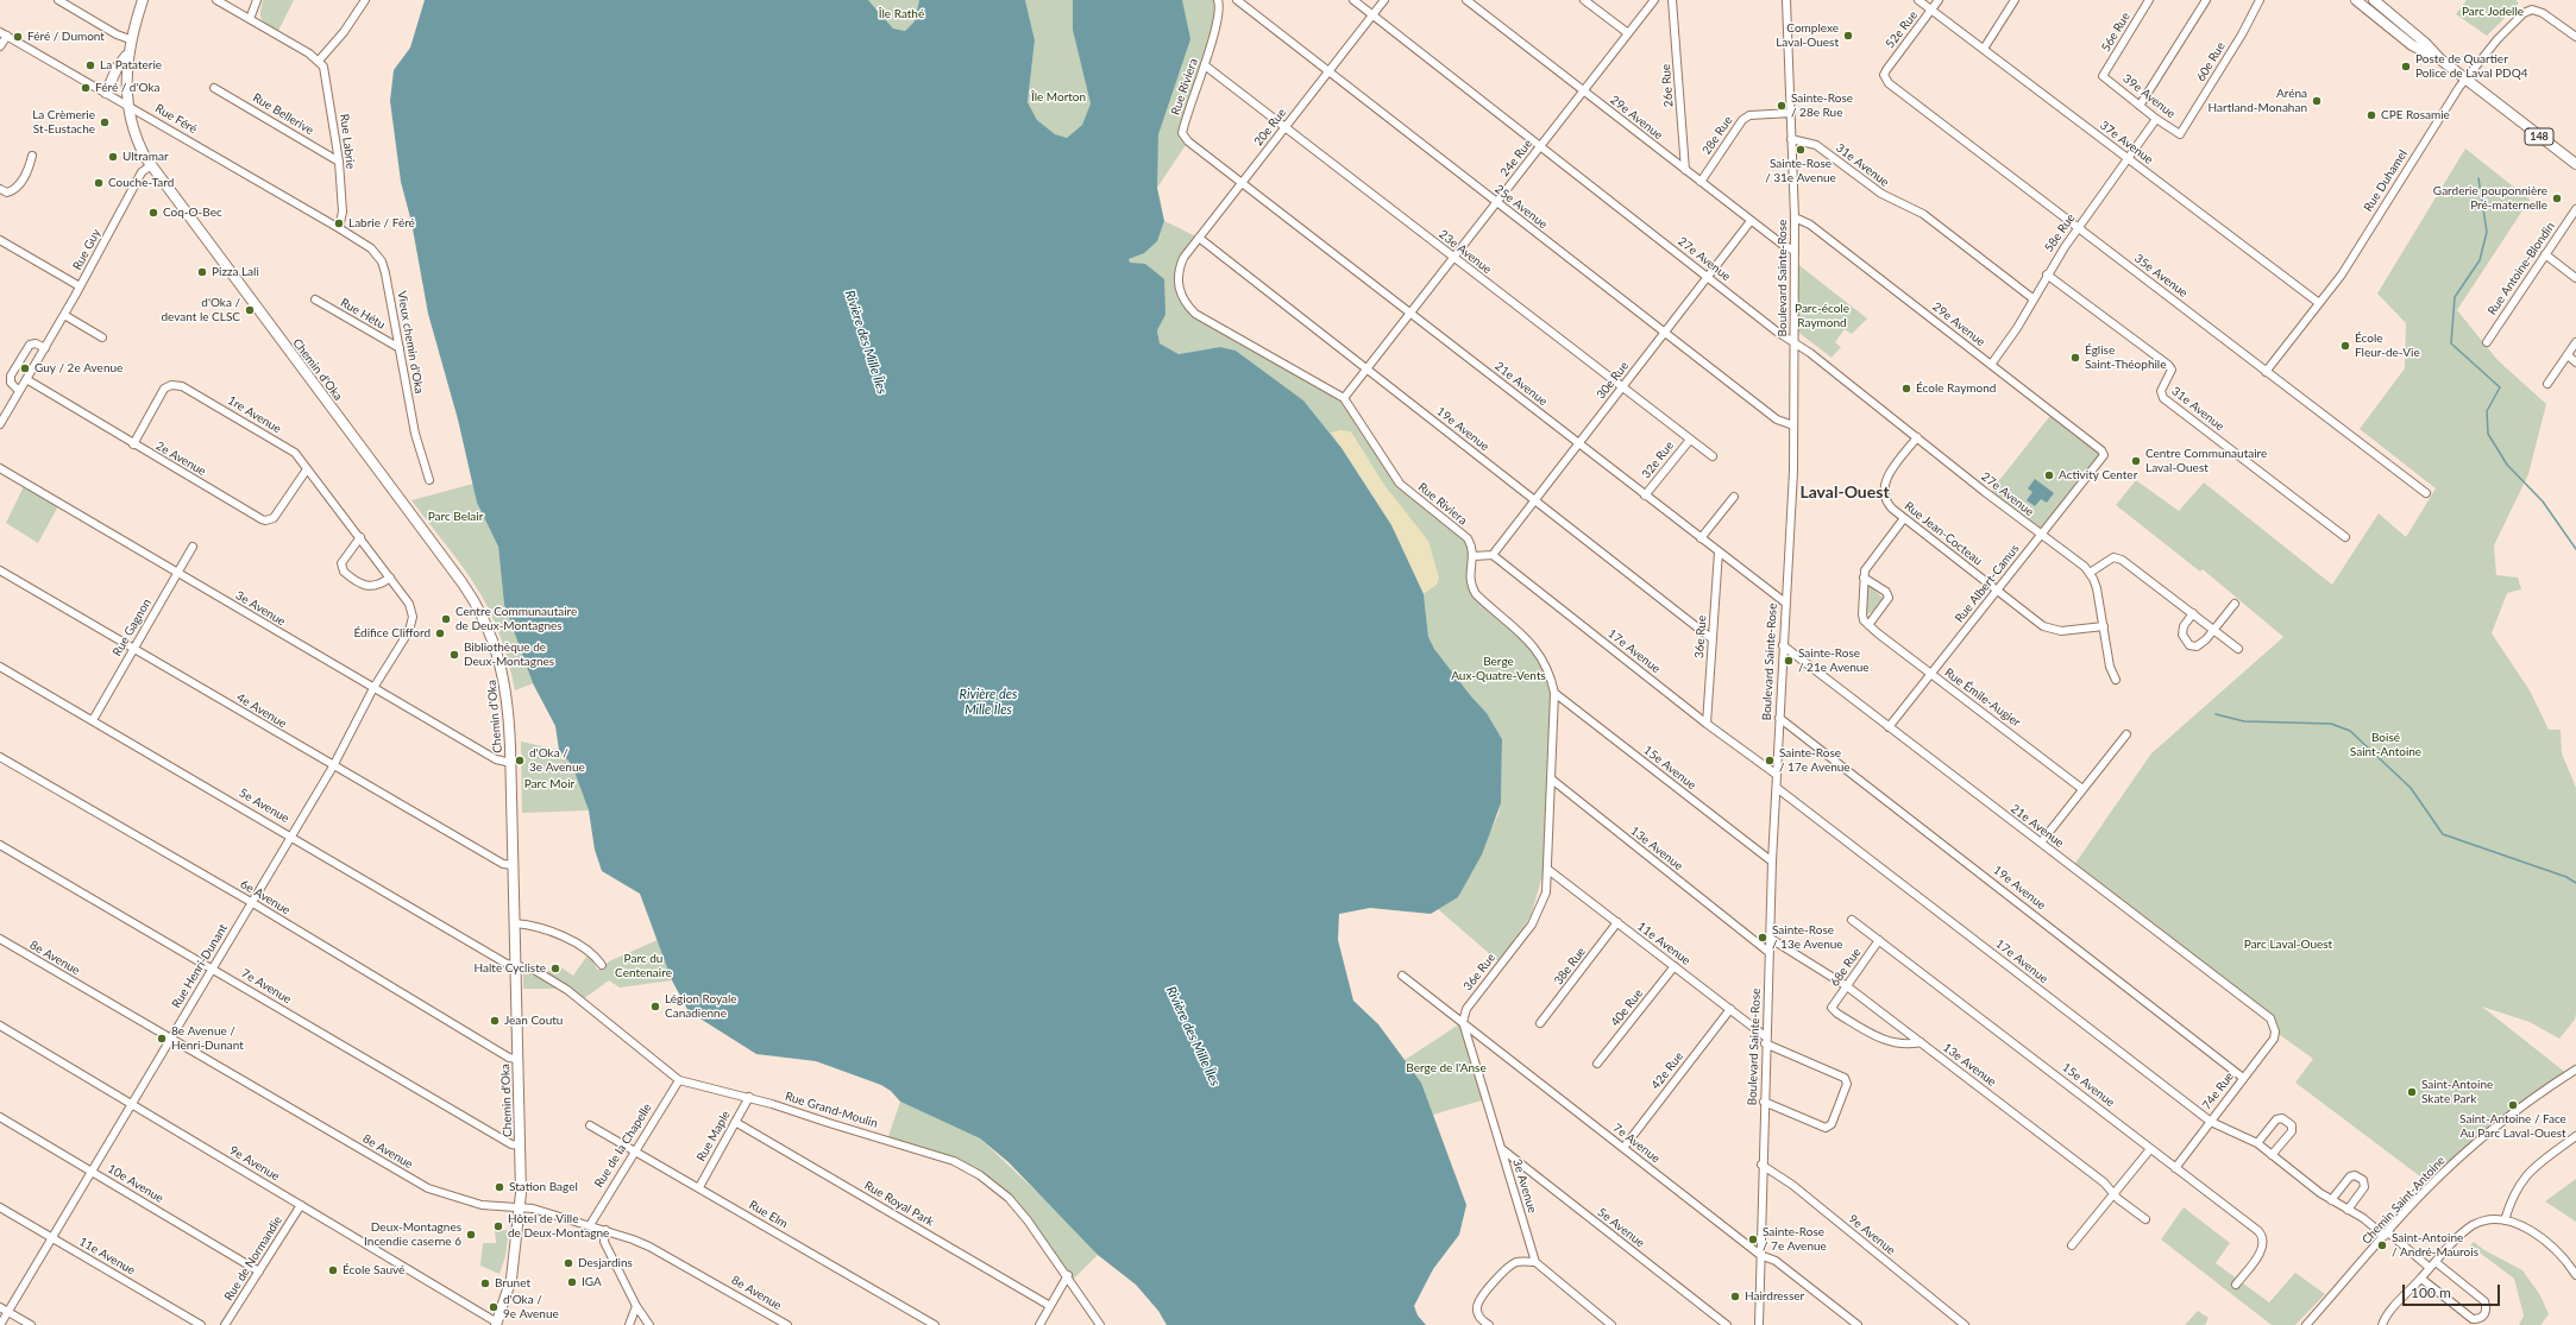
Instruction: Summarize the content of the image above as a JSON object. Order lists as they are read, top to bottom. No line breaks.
{"streets":{"main road":["148","Chemin d'Oka"],"street":["52e Rue","56e Rue","60e Rue","26e Rue","Rue Riviera","39e Avenue","Rue Bellerive","29e Avenue","Rue Féré","20e Rue","28e Rue","Rue Labrie","37e Avenue","24e Rue","31e Avenue","Rue Duhamel","25e Avenue","58e Rue","Rue Guy","23e Avenue","27e Avenue","Rue Antoine-Blondin","35e Avenue","Boulevard Sainte-Rose","Rue Hétu","Vieux chemin d'Oka","30e Rue","21e Avenue","1re Avenue","19e Avenue","2e Avenue","32e Rue","Rue Jean-Cocteau","Rue Albert-Camus","3e Avenue","Rue Gagnon","36e Rue","17e Avenue","Rue Émile-Augier","4e Avenue","15e Avenue","5e Avenue","13e Avenue","6e Avenue","11e Avenue","8e Avenue","Rue Henri-Dunant","38e Rue","68e Rue","7e Avenue","40e Rue","42e Rue","74e Rue","Rue Grand-Moulin","Rue Maple","Rue de la Chapelle","9e Avenue","10e Avenue","Chemin Saint-Antoine","Rue Royal Park","Rue Elm","Rue de Normandie"]},"crossings":[["52e Rue","37e Avenue"],["52e Rue","35e Avenue"],["56e Rue","39e Avenue"],["60e Rue","39e Avenue"],["26e Rue","29e Avenue"],["Rue Riviera","20e Rue"],["Rue Riviera","24e Rue"],["Rue Riviera","23e Avenue"],["Rue Riviera","21e Avenue"],["39e Avenue","58e Rue"],["Rue Bellerive","Rue Labrie"],["29e Avenue","28e Rue"],["29e Avenue","24e Rue"],["29e Avenue","58e Rue"],["29e Avenue","Boulevard Sainte-Rose"],["29e Avenue","30e Rue"],["29e Avenue","Rue Albert-Camus"],["Rue Féré","Rue Labrie"],["Rue Féré","Vieux chemin d'Oka"],["Rue Féré","Chemin d'Oka"],["20e Rue","25e Avenue"],["20e Rue","23e Avenue"],["20e Rue","27e Avenue"],["20e Rue","21e Avenue"],["20e Rue","19e Avenue"],["28e Rue","Boulevard Sainte-Rose"],["148","Rue Duhamel"],["Rue Labrie","Vieux chemin d'Oka"],["37e Avenue","Rue Duhamel"],["37e Avenue","58e Rue"],["24e Rue","25e Avenue"],["24e Rue","23e Avenue"],["24e Rue","27e Avenue"],["24e Rue","21e Avenue"],["24e Rue","19e Avenue"],["31e Avenue","58e Rue"],["31e Avenue","Boulevard Sainte-Rose"],["Rue Duhamel","35e Avenue"],["25e Avenue","Boulevard Sainte-Rose"],["25e Avenue","30e Rue"],["58e Rue","35e Avenue"],["Rue Guy","Chemin d'Oka"],["Rue Guy","2e Avenue"],["23e Avenue","30e Rue"],["23e Avenue","32e Rue"],["27e Avenue","Boulevard Sainte-Rose"],["27e Avenue","30e Rue"],["27e Avenue","Rue Jean-Cocteau"],["27e Avenue","Rue Albert-Camus"],["Boulevard Sainte-Rose","21e Avenue"],["Boulevard Sainte-Rose","19e Avenue"],["Boulevard Sainte-Rose","17e Avenue"],["Boulevard Sainte-Rose","15e Avenue"],["Boulevard Sainte-Rose","13e Avenue"],["Boulevard Sainte-Rose","11e Avenue"],["Boulevard Sainte-Rose","7e Avenue"],["Boulevard Sainte-Rose","9e Avenue"],["Rue Hétu","Vieux chemin d'Oka"],["Chemin d'Oka","3e Avenue"],["Chemin d'Oka","4e Avenue"],["Chemin d'Oka","5e Avenue"],["Chemin d'Oka","6e Avenue"],["Chemin d'Oka","8e Avenue"],["Chemin d'Oka","7e Avenue"],["Chemin d'Oka","Rue Grand-Moulin"],["Chemin d'Oka","9e Avenue"],["30e Rue","21e Avenue"],["30e Rue","19e Avenue"],["30e Rue","17e Avenue"],["21e Avenue","32e Rue"],["21e Avenue","Rue Albert-Camus"],["21e Avenue","36e Rue"],["21e Avenue","74e Rue"],["1re Avenue","2e Avenue"],["1re Avenue","Rue Henri-Dunant"],["19e Avenue","36e Rue"],["19e Avenue","74e Rue"],["Rue Jean-Cocteau","Rue Albert-Camus"],["Rue Albert-Camus","Rue Émile-Augier"],["3e Avenue","Rue Gagnon"],["3e Avenue","36e Rue"],["3e Avenue","5e Avenue"],["3e Avenue","Rue Henri-Dunant"],["3e Avenue","7e Avenue"],["Rue Gagnon","4e Avenue"],["Rue Gagnon","5e Avenue"],["36e Rue","17e Avenue"],["36e Rue","11e Avenue"],["36e Rue","7e Avenue"],["17e Avenue","74e Rue"],["17e Avenue","Chemin Saint-Antoine"],["4e Avenue","Rue Henri-Dunant"],["15e Avenue","68e Rue"],["15e Avenue","74e Rue"],["5e Avenue","Rue Henri-Dunant"],["5e Avenue","Rue Grand-Moulin"],["13e Avenue","68e Rue"],["6e Avenue","Rue Henri-Dunant"],["11e Avenue","Rue Henri-Dunant"],["11e Avenue","38e Rue"],["11e Avenue","40e Rue"],["11e Avenue","42e Rue"],["8e Avenue","Rue Henri-Dunant"],["8e Avenue","Rue de la Chapelle"],["Rue Henri-Dunant","7e Avenue"],["Rue Henri-Dunant","9e Avenue"],["Rue Henri-Dunant","10e Avenue"],["7e Avenue","42e Rue"],["Rue Grand-Moulin","Rue Maple"],["Rue Grand-Moulin","Rue de la Chapelle"],["Rue Maple","Rue Royal Park"],["Rue Maple","Rue Elm"],["Rue de la Chapelle","Rue Elm"],["9e Avenue","Rue de Normandie"],["10e Avenue","Rue de Normandie"]],"districts":["Laval-Ouest"],"water":["Rivière des Mille Îles"],"parks":["Parc Jodelle","Île Rathé","Île Morton","Parc-école Raymond","Parc Belair","Berge Aux-Quatre-Vents","Boisé Saint-Antoine","Parc Moir","Parc Laval-Ouest","Parc du Centenaire","Berge de l'Anse"],"places":["Complexe Laval-Ouest","Féré / Dumont","La Pataterie","Poste de Quartier Police de Laval PDQ4","Féré / d'Oka","Aréna Hartland-Monahan","Sainte-Rose / 28e Rue","CPE Rosamie","La Crèmerie St-Eustache","Sainte-Rose / 31e Avenue","Ultramar","Couche-Tard","Garderie pouponnière Pré-maternelle","Coq-O-Bec","Labrie / Féré","Pizza Lali","d'Oka / devant le CLSC","École Fleur-de-Vie","Église Saint-Théophile","Guy / 2e Avenue","École Raymond","Centre Communautaire Laval-Ouest","Activity Center","Centre Communautaire de Deux-Montagnes","Édifice Clifford","Bibliothèque de Deux-Montagnes","Sainte-Rose / 21e Avenue","d'Oka / 3e Avenue","Sainte-Rose / 17e Avenue","Sainte-Rose / 13e Avenue","Halte Cycliste","Légion Royale Canadienne","Jean Coutu","8e Avenue / Henri-Dunant","Saint-Antoine Skate Park","Saint-Antoine / Face Au Parc Laval-Ouest","Station Bagel","Hôtel de Ville de Deux-Montagne","Deux-Montagnes Incendie caserne 6","Sainte-Rose / 7e Avenue","Saint-Antoine / André-Maurois","Desjardins","École Sauvé","IGA","Brunet","Hairdresser","d'Oka / 9e Avenue"],"scale_bar":"100 m"}
